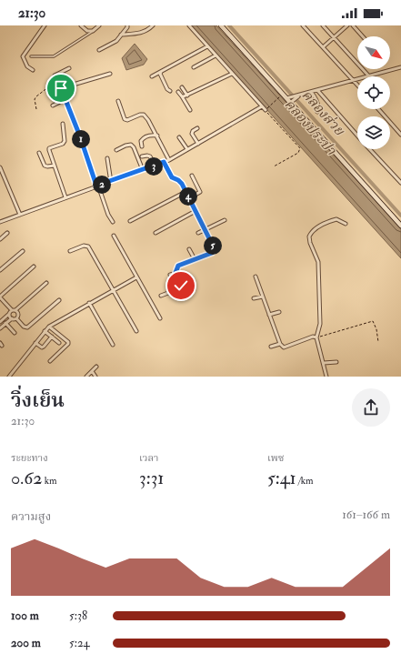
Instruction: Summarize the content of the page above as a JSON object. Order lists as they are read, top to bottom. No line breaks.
{"water":["คลองส่วย","คลองประปา"],"north":"bottom right","page":{"status":"21:30","pins":["1","3","2","4","5"],"heading":["วิ่งเย็น","21:30"],"stats":[["ระยะทาง","0.62 km"],["เวลา","3:31"],["เพซ","5:41 /km"]],"chart":["ความสูง","161–166 m"],"list":[{"name":"100 m","note":"5:38"},{"name":"200 m","note":"5:24"}]}}
